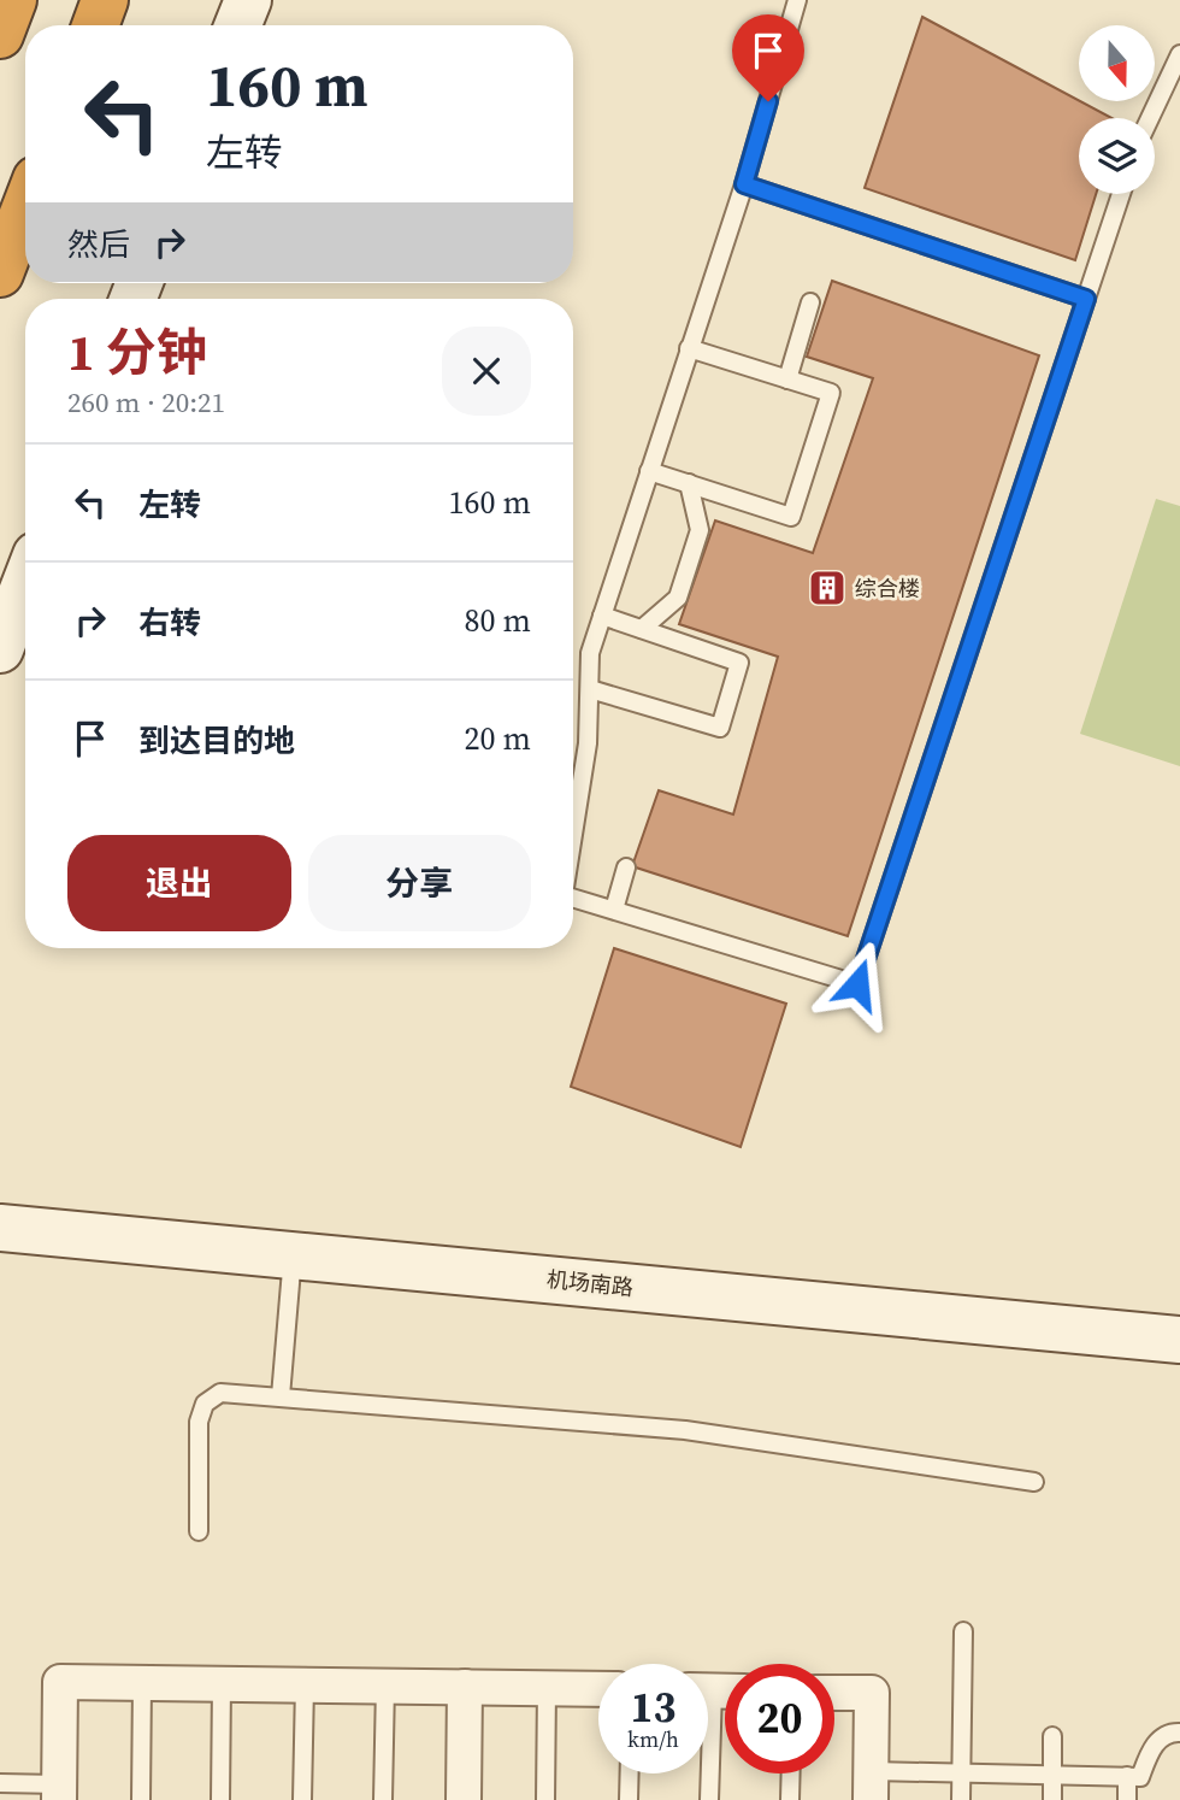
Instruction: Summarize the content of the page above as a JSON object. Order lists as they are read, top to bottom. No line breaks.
{"streets":{"street":["机场南路"]},"places":{"building":["综合楼"]},"north":"bottom","page":{"turn":["160 m","左转"],"then":"然后","heading":["1 分钟","260 m · 20:21"],"list":[{"name":"左转","value":"160 m"},{"name":"右转","value":"80 m"},{"name":"到达目的地","value":"20 m"}],"buttons":["退出","分享"],"speed":"13 km/h","limit":"20"}}
